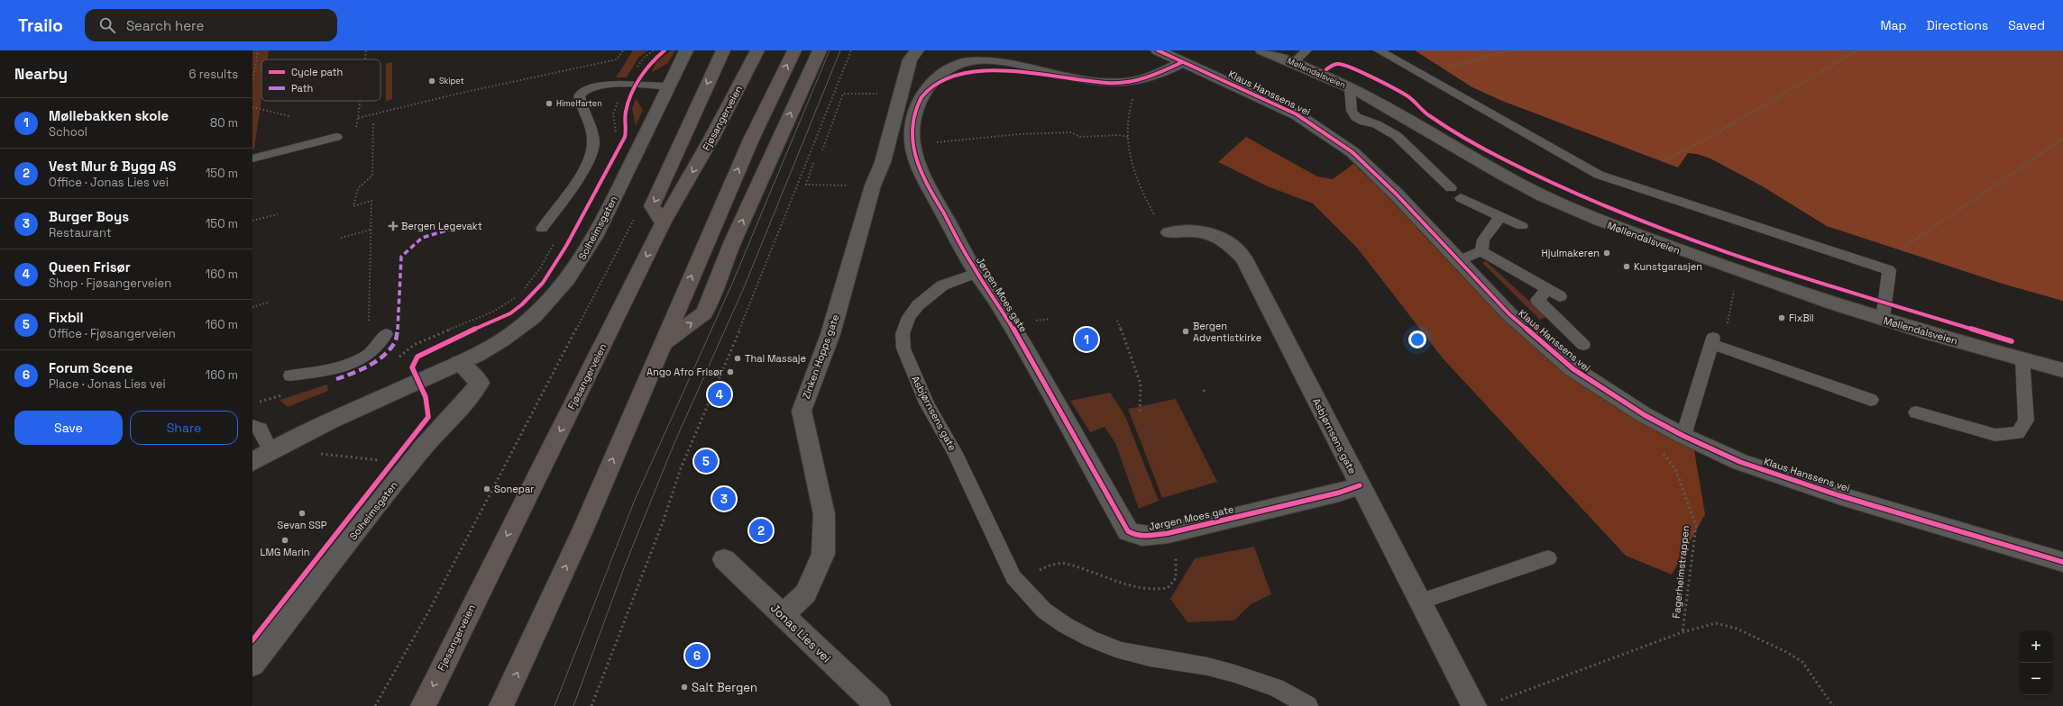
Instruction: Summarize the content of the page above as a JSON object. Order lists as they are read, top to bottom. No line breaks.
{"streets":{"highway":["Fjøsangerveien"],"street":["Møllendalsveien","Klaus Hanssens vei","Solheimsgaten","Jørgen Moes gate","Zinken Hopps gate","Asbjørnsens gate","Jonas Lies vei"],"path":["Fagerheimstrappen"]},"crossings":[["Klaus Hanssens vei","Jørgen Moes gate"],["Jørgen Moes gate","Asbjørnsens gate"],["Zinken Hopps gate","Jonas Lies vei"]],"places":{"other":["Skipet","Himelfarten","Hjulmakeren","Kunstgarasjen","FixBil","Bergen Adventistkirke","Thai Massaje","Ango Afro Frisør","Sonepar","Sevan SSP","LMG Marin","Salt Bergen"],"health":["Bergen Legevakt"]},"legend":["Cycle path","Path"],"page":{"header":"Trailo","search":"Search here","nav":["Map","Directions","Saved"],"heading":["Nearby","6 results"],"list":[{"mark":"1","name":"Møllebakken skole","note":"School","value":"80 m"},{"mark":"2","name":"Vest Mur & Bygg AS","note":"Office · Jonas Lies vei","value":"150 m"},{"mark":"3","name":"Burger Boys","note":"Restaurant","value":"150 m"},{"mark":"4","name":"Queen Frisør","note":"Shop · Fjøsangerveien","value":"160 m"},{"mark":"5","name":"Fixbil","note":"Office · Fjøsangerveien","value":"160 m"},{"mark":"6","name":"Forum Scene","note":"Place · Jonas Lies vei","value":"160 m"}],"pins":["1","4","5","3","2","6"],"buttons":["Save","Share"],"map_buttons":["+","−"]}}
